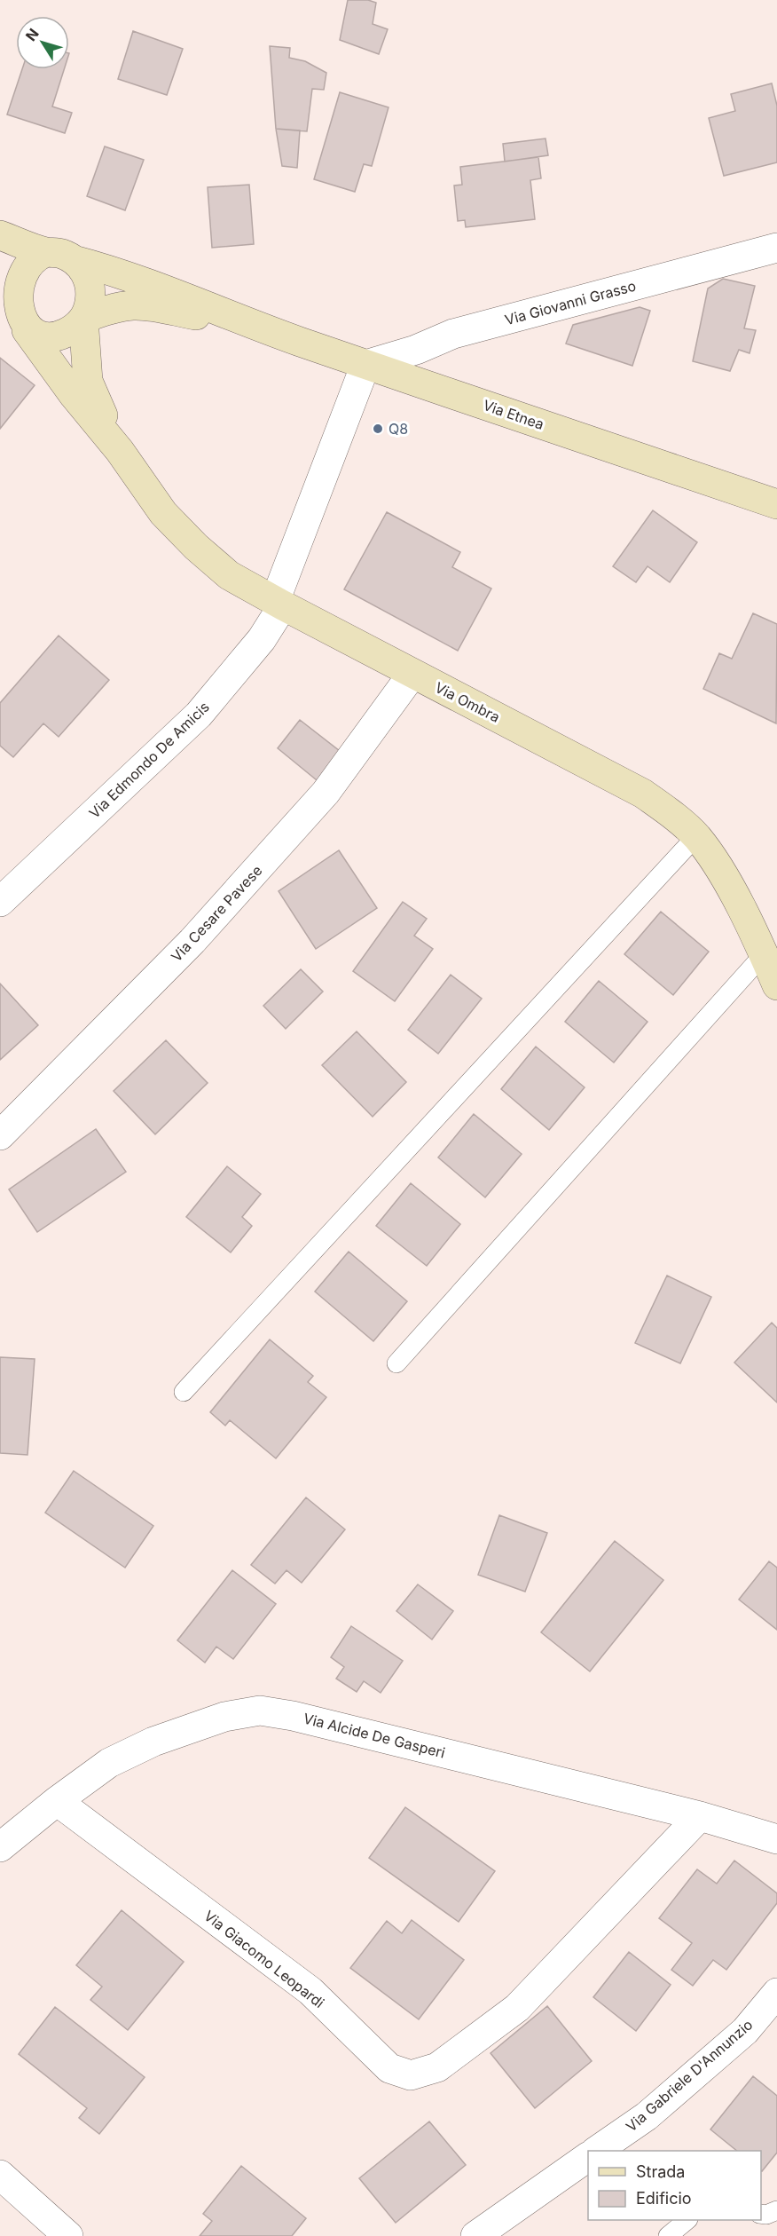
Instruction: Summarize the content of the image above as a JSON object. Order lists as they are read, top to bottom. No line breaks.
{"streets":{"main road":["Via Etnea","Via Ombra"],"street":["Via Giovanni Grasso","Via Edmondo De Amicis","Via Cesare Pavese","Via Alcide De Gasperi","Via Giacomo Leopardi","Via Gabriele D'Annunzio"]},"crossings":[["Via Giovanni Grasso","Via Etnea"],["Via Giovanni Grasso","Via Edmondo De Amicis"],["Via Etnea","Via Edmondo De Amicis"],["Via Ombra","Via Edmondo De Amicis"],["Via Ombra","Via Cesare Pavese"],["Via Alcide De Gasperi","Via Giacomo Leopardi"]],"places":["Q8"],"legend":["Strada","Edificio"],"north":"top left"}
